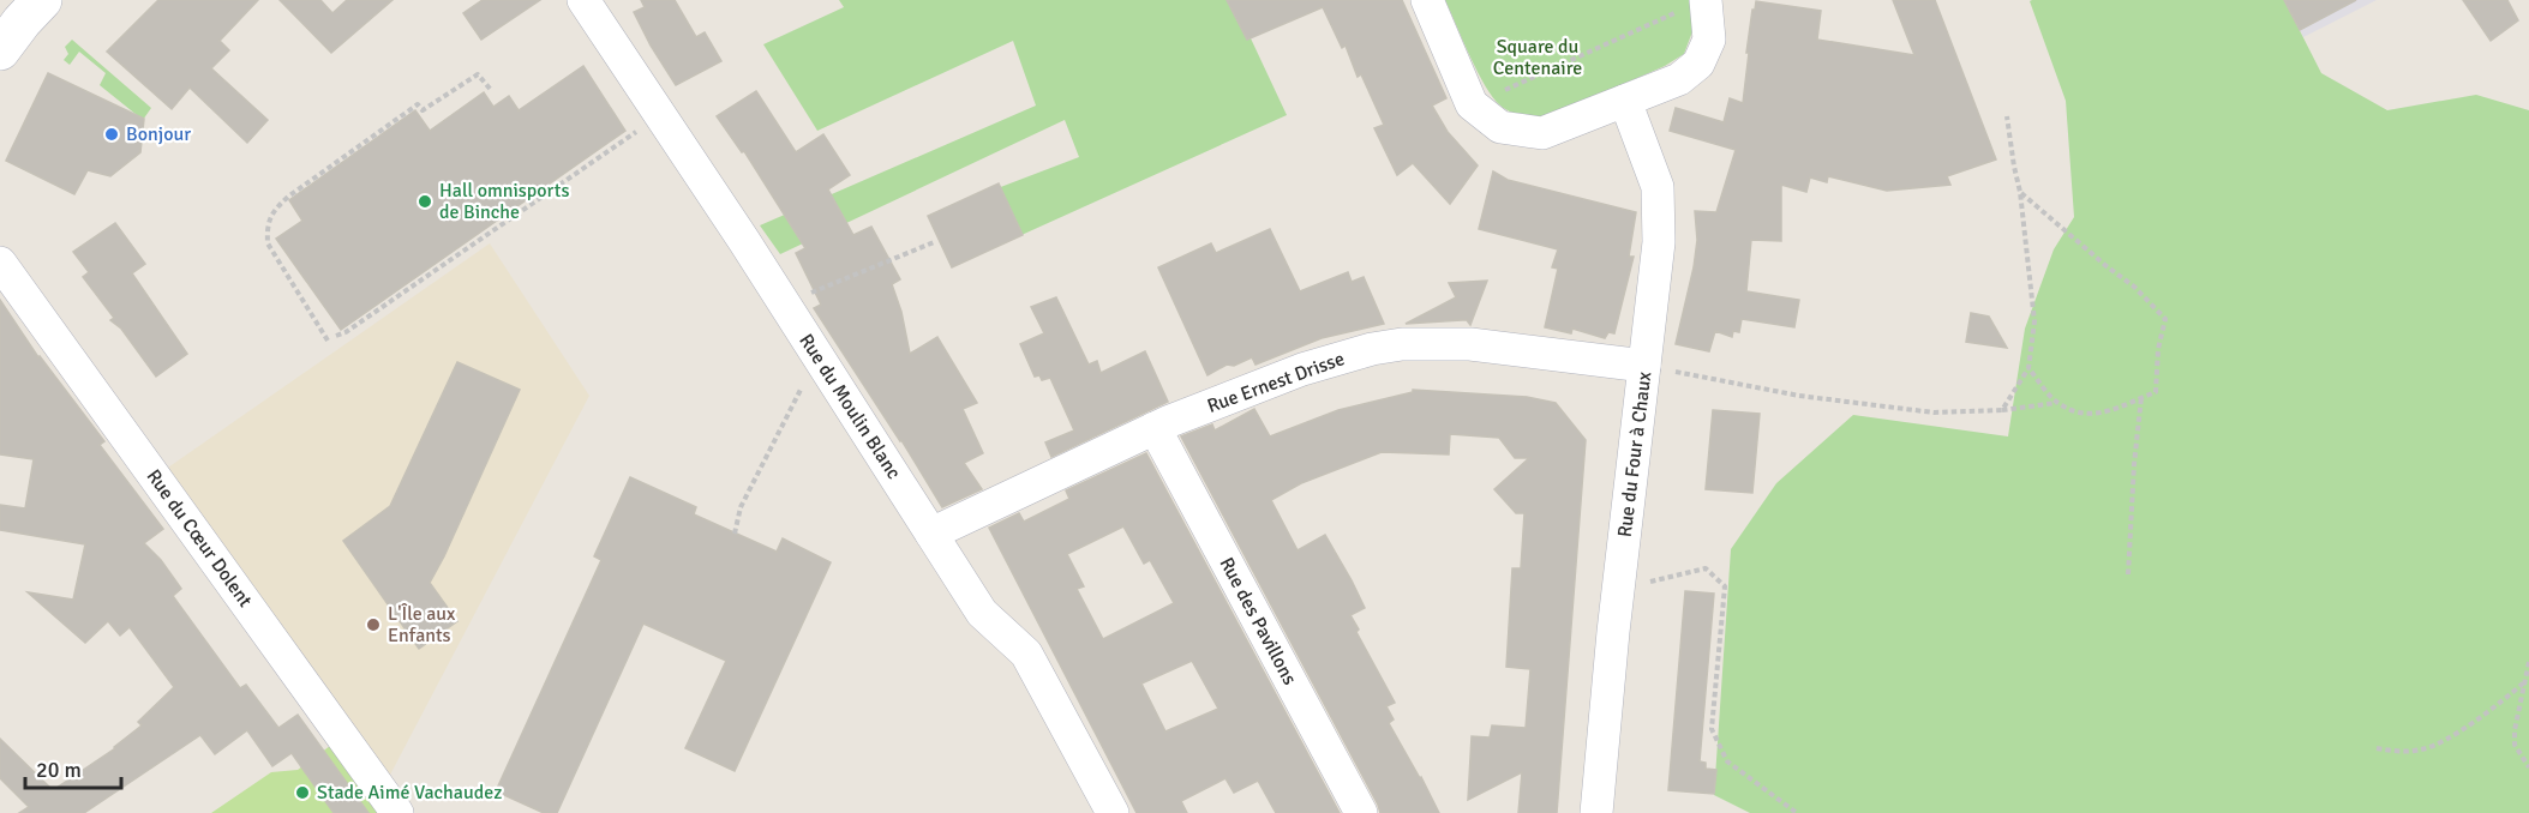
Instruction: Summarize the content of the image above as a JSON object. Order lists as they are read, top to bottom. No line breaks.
{"streets":{"street":["Rue Ernest Drisse","Rue du Moulin Blanc","Rue du Four à Chaux","Rue du Cœur Dolent","Rue des Pavillons"]},"crossings":[["Rue Ernest Drisse","Rue du Moulin Blanc"],["Rue Ernest Drisse","Rue du Four à Chaux"],["Rue Ernest Drisse","Rue des Pavillons"]],"parks":["Square du Centenaire"],"places":["Bonjour","Hall omnisports de Binche","L'Île aux Enfants","Stade Aimé Vachaudez"],"scale_bar":"20 m"}
